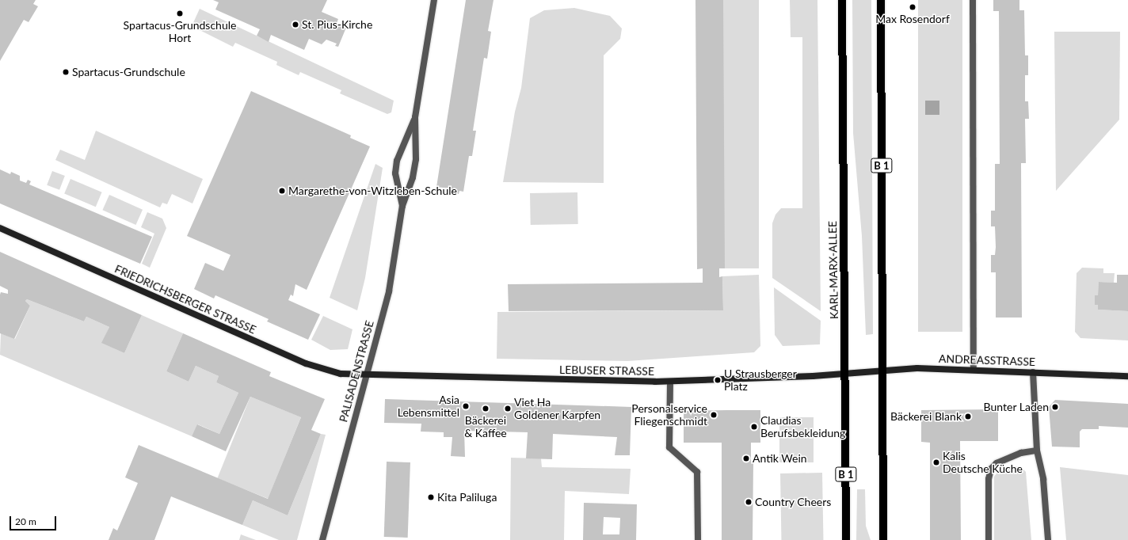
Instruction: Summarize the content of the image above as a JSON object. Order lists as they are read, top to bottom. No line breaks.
{"streets":{"main road":["B 1","KARL-MARX-ALLEE"],"street":["FRIEDRICHSBERGER STRASSE","ANDREASSTRASSE","LEBUSER STRASSE","PALISADENSTRASSE"]},"crossings":[["B 1","ANDREASSTRASSE"],["KARL-MARX-ALLEE","ANDREASSTRASSE"],["KARL-MARX-ALLEE","LEBUSER STRASSE"],["FRIEDRICHSBERGER STRASSE","LEBUSER STRASSE"],["FRIEDRICHSBERGER STRASSE","PALISADENSTRASSE"],["ANDREASSTRASSE","LEBUSER STRASSE"],["LEBUSER STRASSE","PALISADENSTRASSE"]],"places":["Max Rosendorf","Spartacus-Grundschule Hort","St. Pius-Kirche","Spartacus-Grundschule","Margarethe-von-Witzleben-Schule","U Strausberger Platz","Asia Lebensmittel","Bunter Laden","Bäckerei & Kaffee","Viet Ha Goldener Karpfen","Personalservice Fliegenschmidt","Bäckerei Blank","Claudias Berufsbekleidung","Antik Wein","Kalis Deutsche Küche","Kita Paliluga","Country Cheers"],"scale_bar":"20 m"}
